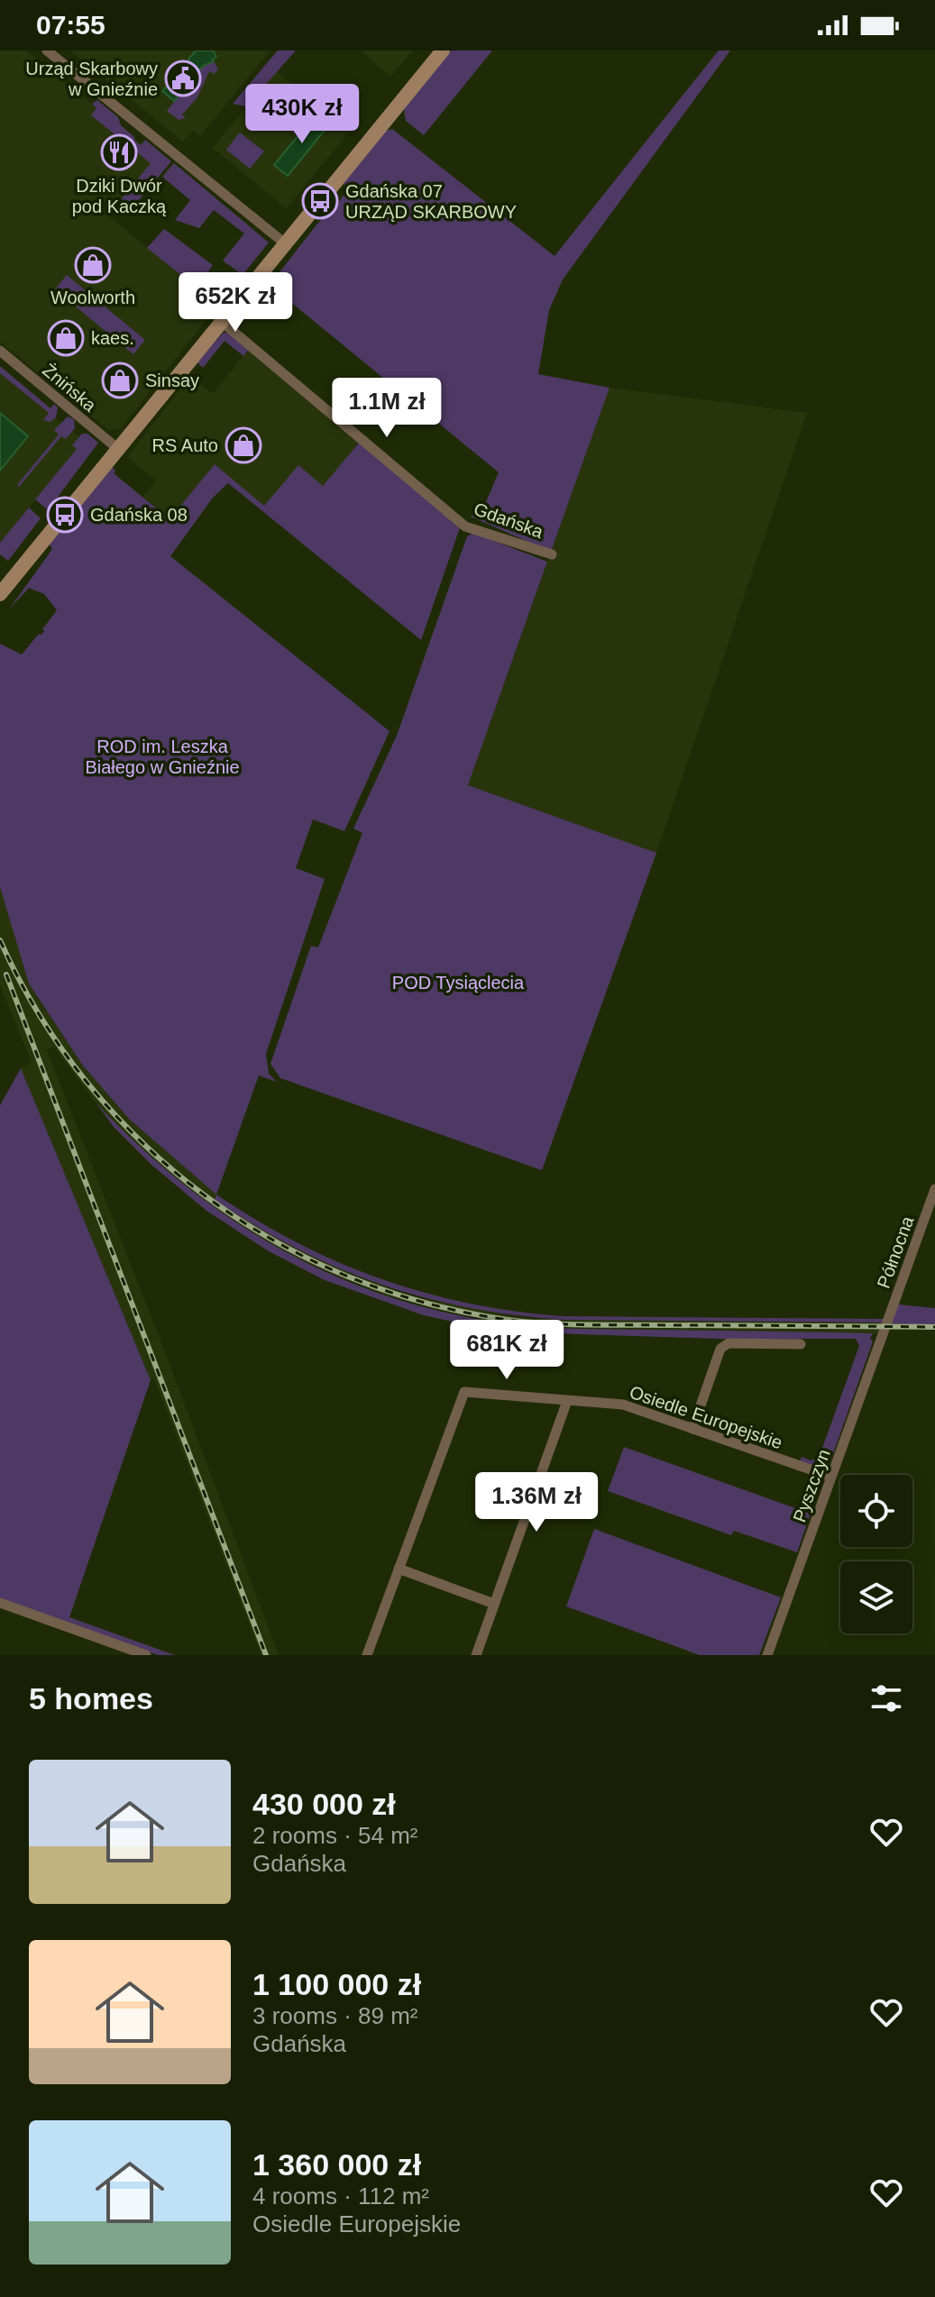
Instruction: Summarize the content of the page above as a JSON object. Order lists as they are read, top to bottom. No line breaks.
{"streets":{"street":["Żnińska","Gdańska","Północna","Osiedle Europejskie","Pyszczyn"]},"crossings":[["Północna","Pyszczyn"],["Osiedle Europejskie","Pyszczyn"]],"parks":["ROD im. Leszka Białego w Gnieźnie","POD Tysiąclecia"],"places":{"public building":["Urząd Skarbowy w Gnieźnie"],"restaurant":["Dziki Dwór pod Kaczką"],"bus stop":["Gdańska 07 URZĄD SKARBOWY","Gdańska 08"],"shop":["Woolworth","kaes.","Sinsay","RS Auto"]},"page":{"status":"07:55","price":["430K zł","652K zł","1.1M zł","681K zł","1.36M zł"],"heading":"5 homes","list":[{"name":"430 000 zł","note":"2 rooms · 54 m² · Gdańska"},{"name":"1 100 000 zł","note":"3 rooms · 89 m² · Gdańska"},{"name":"1 360 000 zł","note":"4 rooms · 112 m² · Osiedle Europejskie"}]}}
